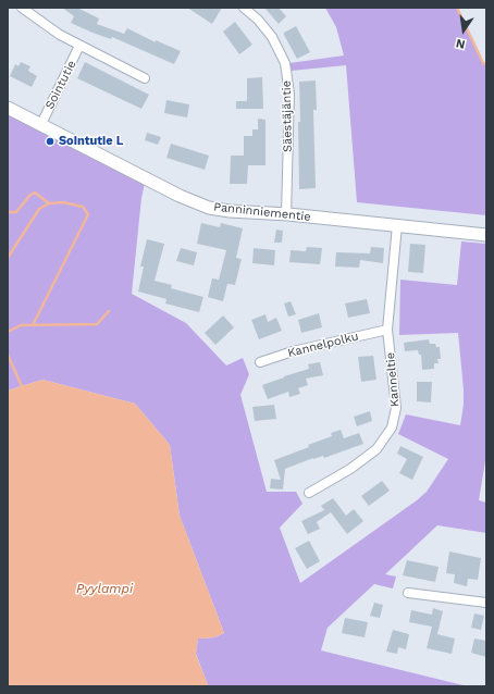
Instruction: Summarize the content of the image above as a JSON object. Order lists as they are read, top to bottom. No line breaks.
{"streets":{"street":["Sointutie","Säestäjäntie","Panninniementie","Kannelpolku","Kanneltie"]},"crossings":[["Sointutie","Panninniementie"],["Säestäjäntie","Panninniementie"],["Panninniementie","Kanneltie"],["Kannelpolku","Kanneltie"]],"water":["Pyylampi"],"places":["Sointutie L"],"north":"bottom"}
